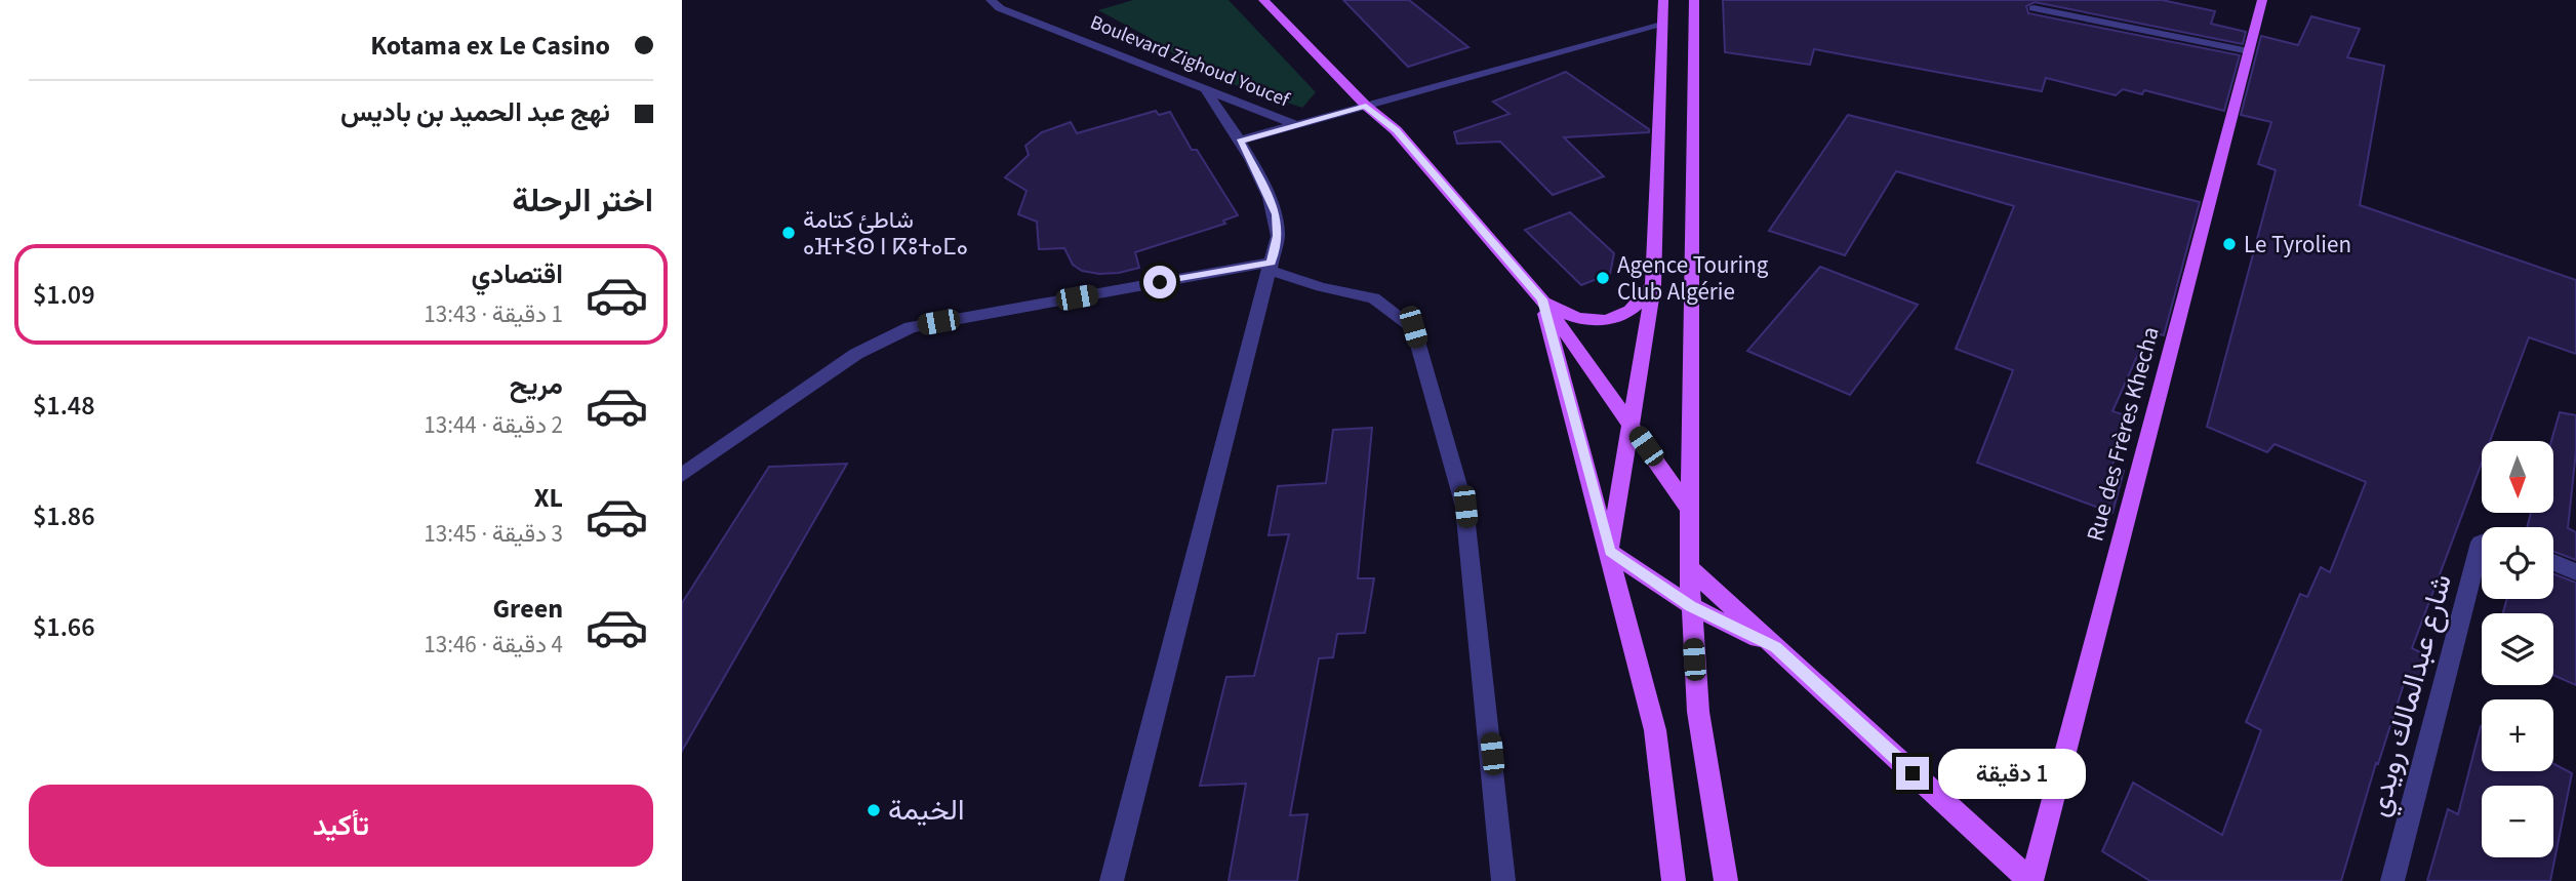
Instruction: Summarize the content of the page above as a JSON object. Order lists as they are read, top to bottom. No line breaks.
{"streets":{"main road":["Rue des Frères Khecha"],"street":["Boulevard Zighoud Youcef","شارع عبدالمالك رويدي"]},"places":["شاطئ كتامة ⴰⴼⵜⵉⵙ ⵏ ⴽⵓⵜⴰⵎⴰ","Le Tyrolien","Agence Touring Club Algérie","الخيمة"],"north":"bottom","page":{"banner":["Kotama ex Le Casino","نهج عبد الحميد بن باديس"],"heading":"اختر الرحلة","list":[{"name":"اقتصادي","note":"1 دقيقة · 13:43","value":"$1.09"},{"name":"مريح","note":"2 دقيقة · 13:44","value":"$1.48"},{"name":"XL","note":"3 دقيقة · 13:45","value":"$1.86"},{"name":"Green","note":"4 دقيقة · 13:46","value":"$1.66"}],"map_buttons":["+","−"],"bubble":"1 دقيقة","buttons":"تأكيد"}}
